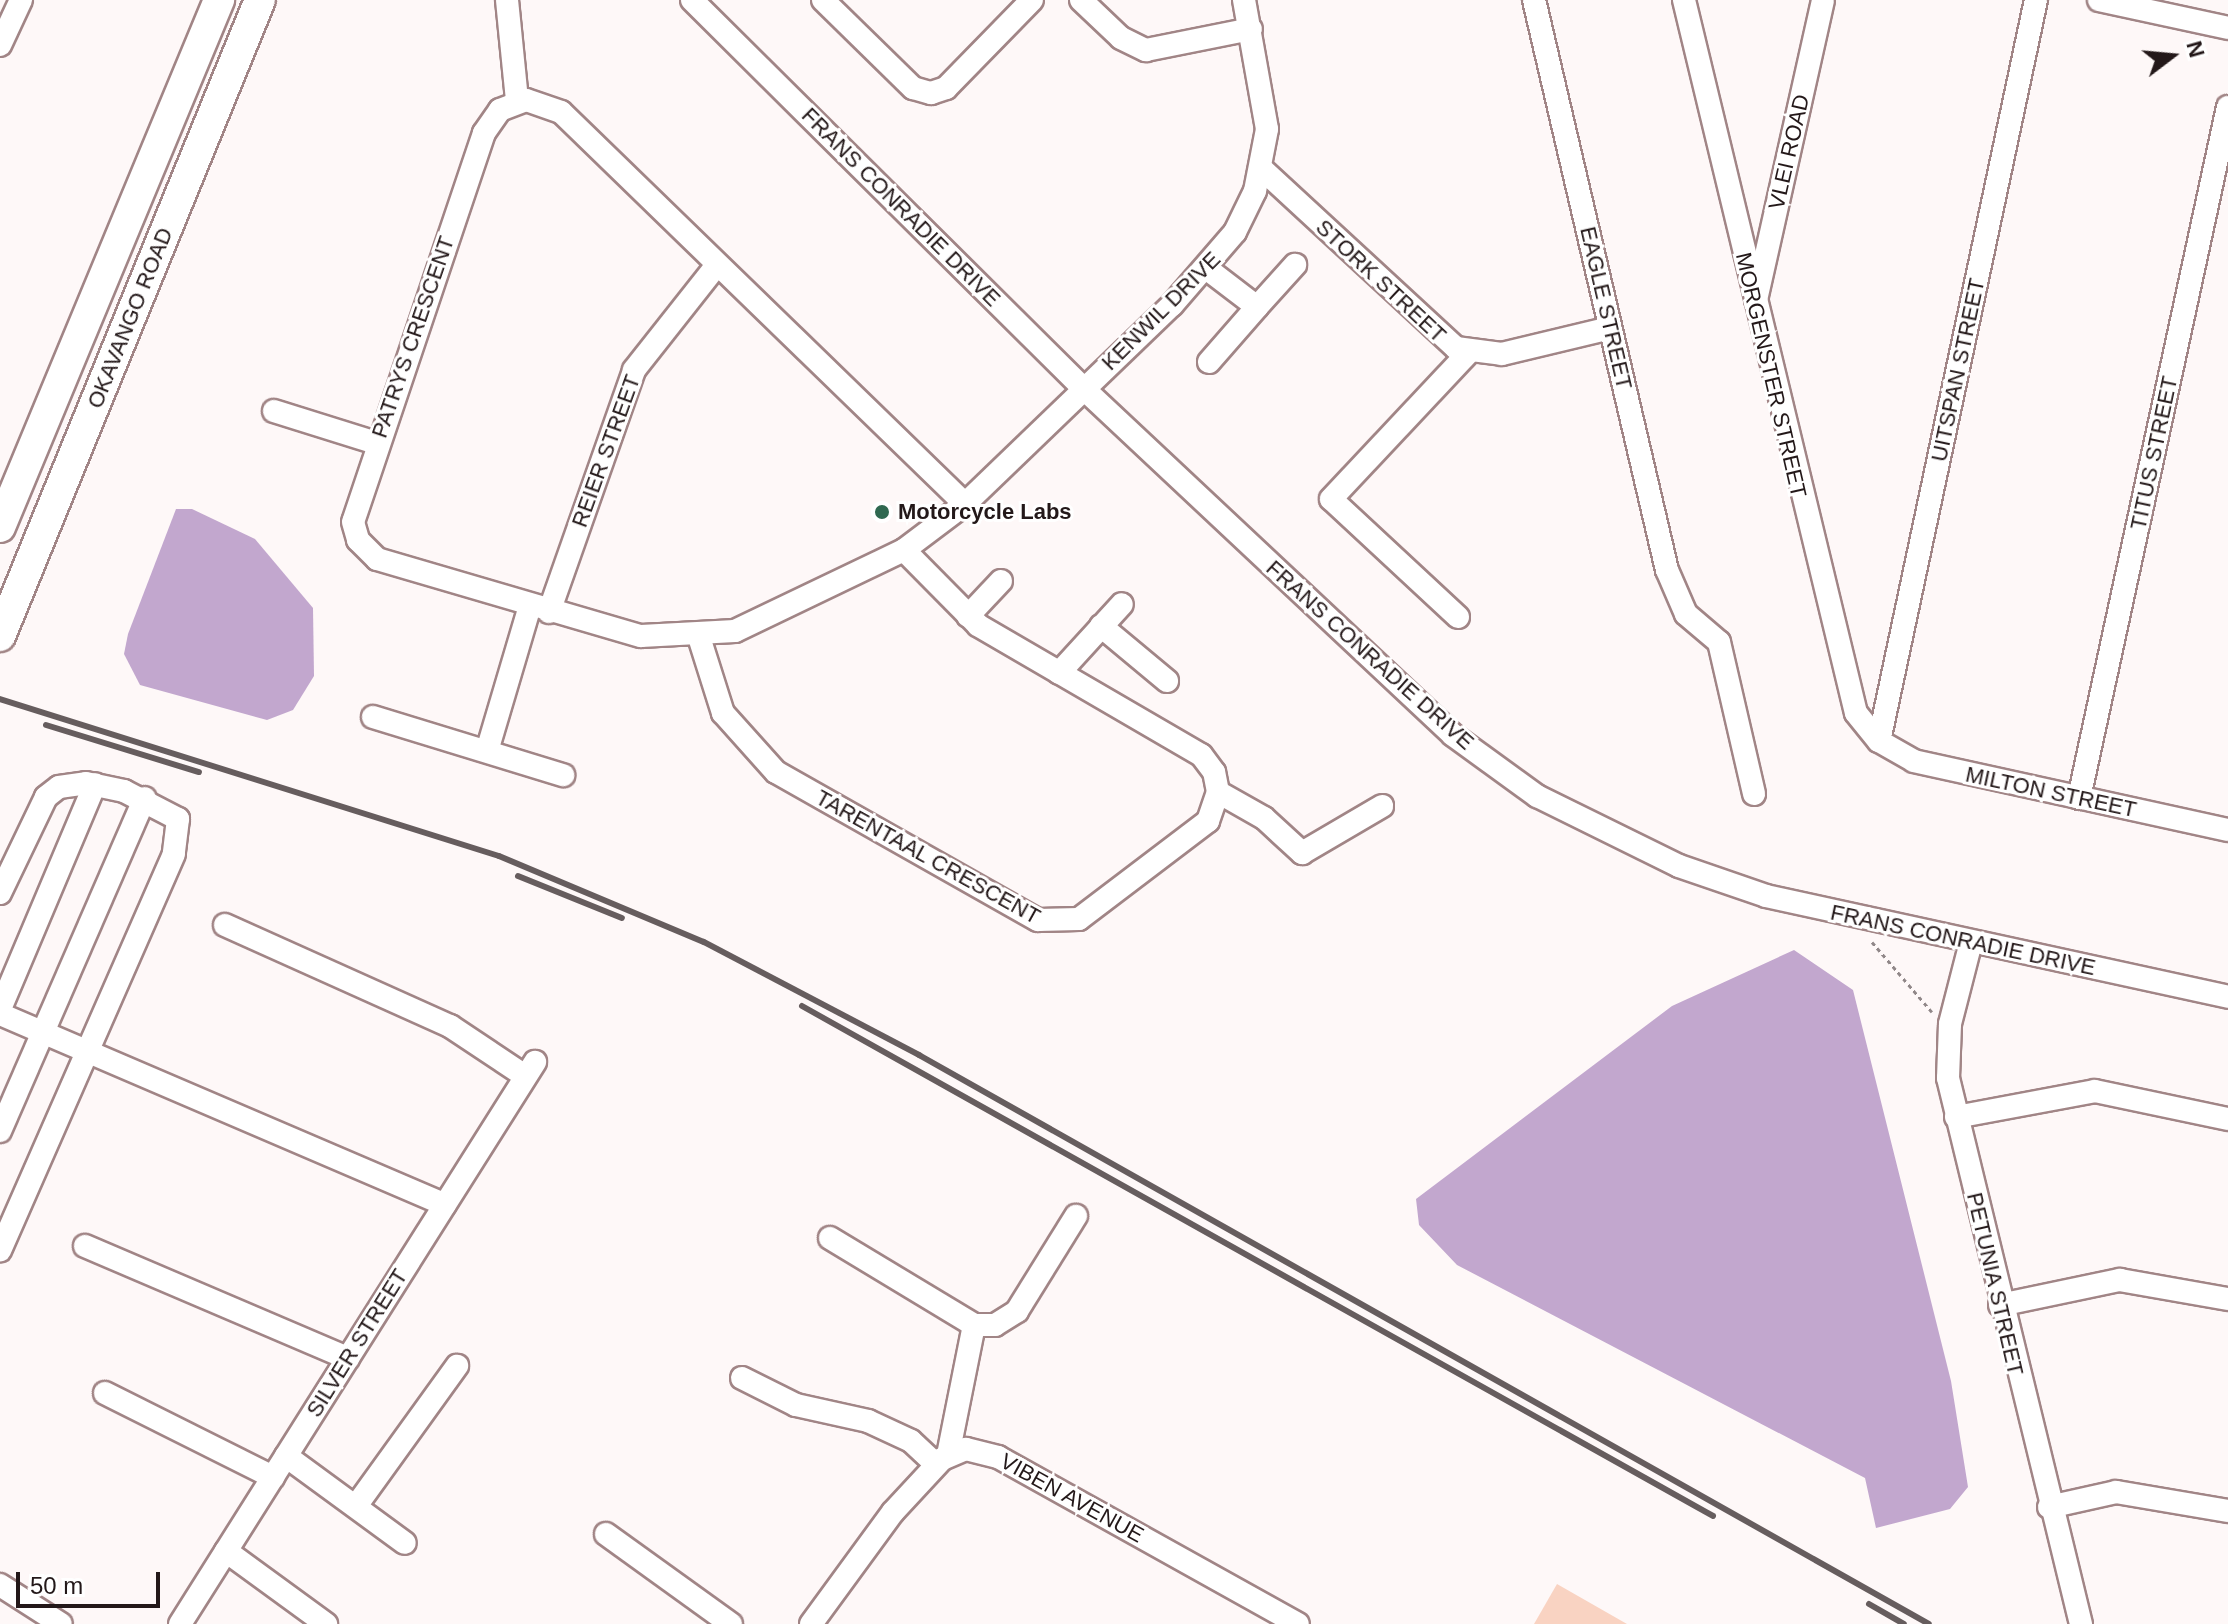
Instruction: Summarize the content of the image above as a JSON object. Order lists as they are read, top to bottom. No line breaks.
{"streets":{"main road":["OKAVANGO ROAD"],"street":["VLEI ROAD","FRANS CONRADIE DRIVE","STORK STREET","EAGLE STREET","KENWIL DRIVE","PATRYS CRESCENT","UITSPAN STREET","MORGENSTER STREET","REIER STREET","TITUS STREET","MILTON STREET","TARENTAAL CRESCENT","PETUNIA STREET","SILVER STREET","VIBEN AVENUE"]},"crossings":[["VLEI ROAD","MORGENSTER STREET"],["FRANS CONRADIE DRIVE","KENWIL DRIVE"],["FRANS CONRADIE DRIVE","PATRYS CRESCENT"],["FRANS CONRADIE DRIVE","PETUNIA STREET"],["STORK STREET","EAGLE STREET"],["STORK STREET","KENWIL DRIVE"],["KENWIL DRIVE","PATRYS CRESCENT"],["PATRYS CRESCENT","REIER STREET"],["PATRYS CRESCENT","TARENTAAL CRESCENT"],["UITSPAN STREET","MORGENSTER STREET"],["UITSPAN STREET","MILTON STREET"],["MORGENSTER STREET","MILTON STREET"],["TITUS STREET","MILTON STREET"]],"places":["Motorcycle Labs"],"scale_bar":"50 m","north":"right"}
